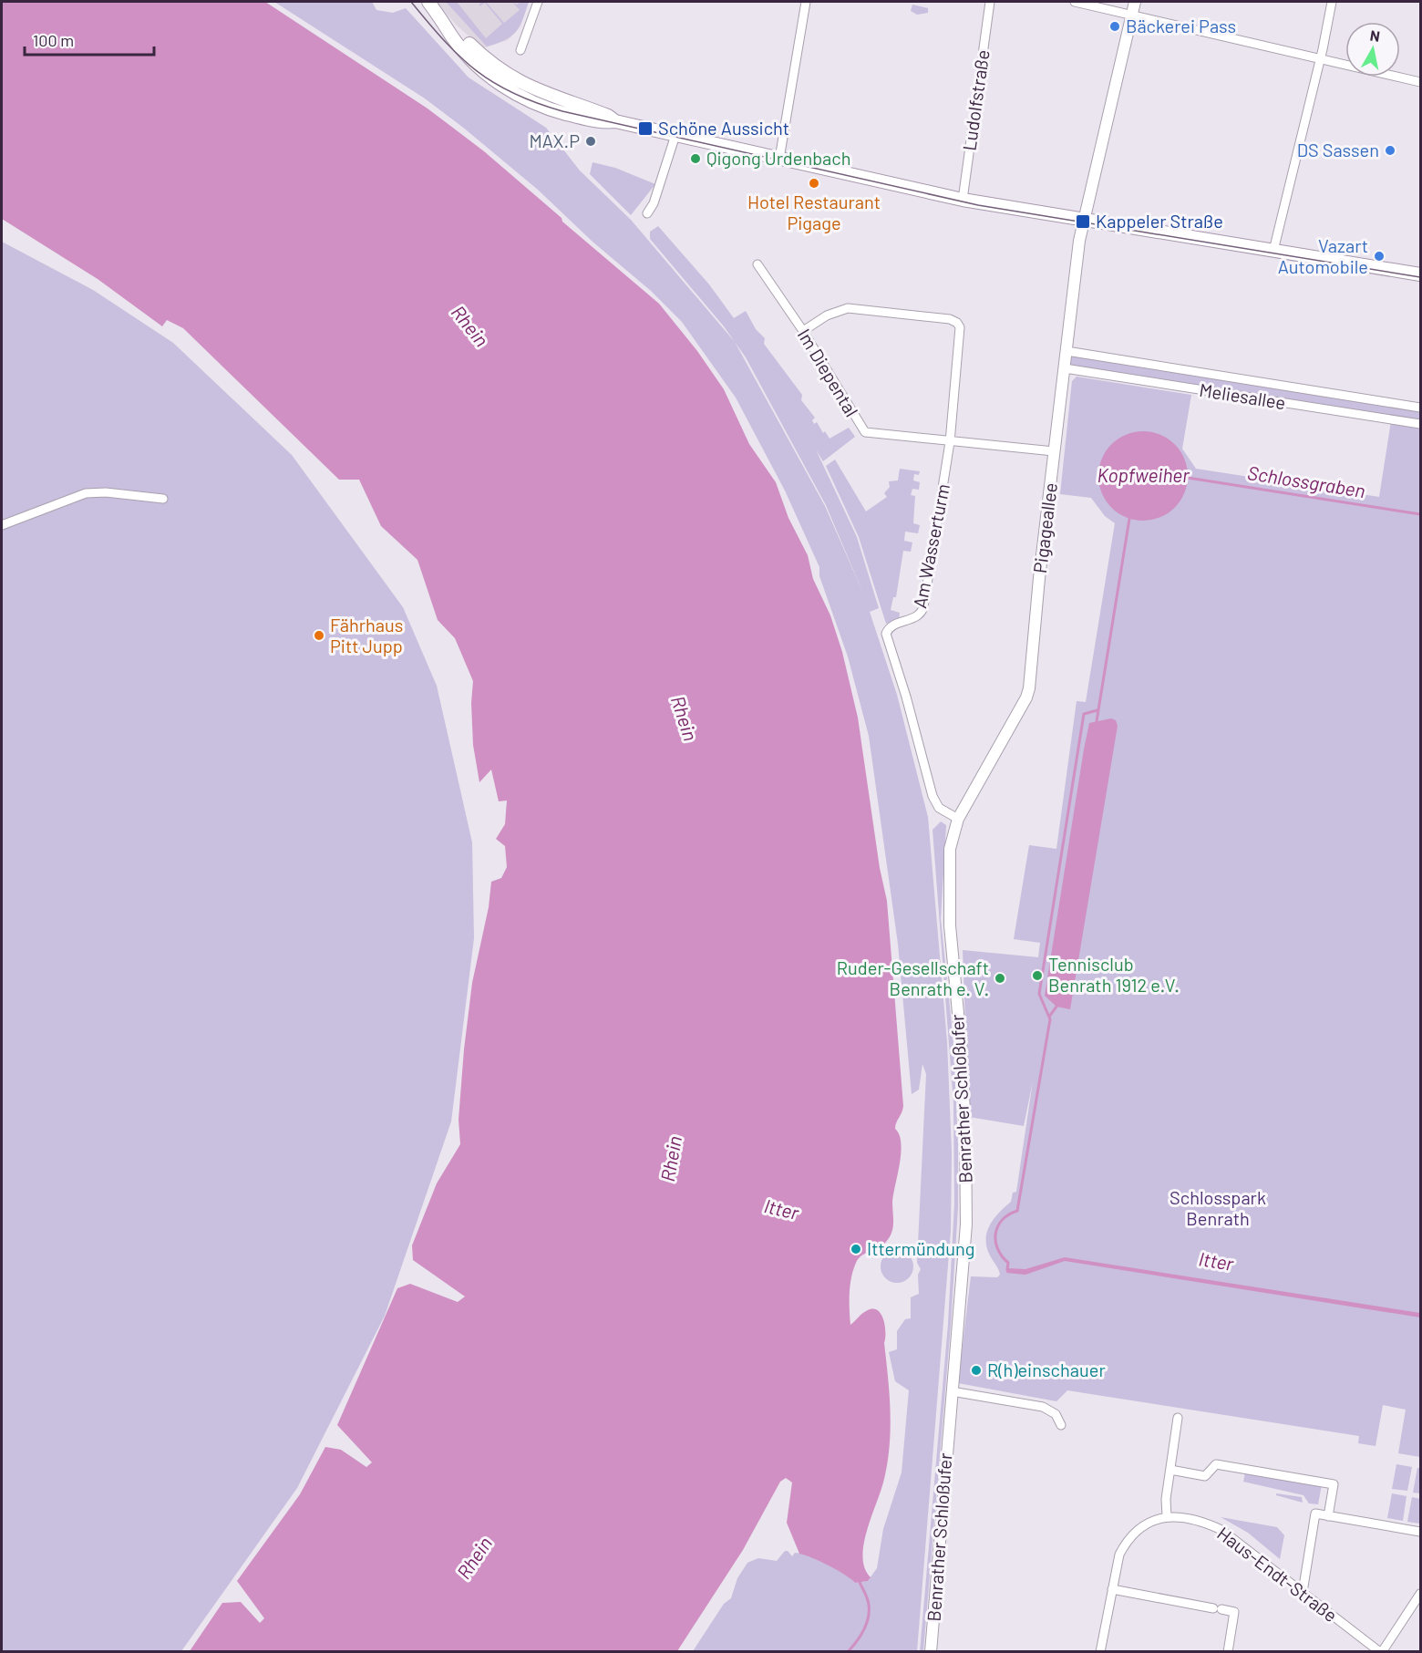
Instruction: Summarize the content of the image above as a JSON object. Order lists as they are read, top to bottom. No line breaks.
{"streets":{"street":["Ludolfstraße","Im Diepental","Meliesallee","Pigageallee","Am Wasserturm","Benrather Schloßufer","Haus-Endt-Straße"]},"crossings":[["Im Diepental","Pigageallee"],["Im Diepental","Am Wasserturm"],["Meliesallee","Pigageallee"],["Pigageallee","Am Wasserturm"],["Pigageallee","Benrather Schloßufer"],["Am Wasserturm","Benrather Schloßufer"]],"water":["Rhein","Kopfweiher","Schlossgraben","Itter"],"parks":["Schlosspark Benrath"],"places":{"other":["Bäckerei Pass","MAX.P","DS Sassen","Qigong Urdenbach","Hotel Restaurant Pigage","Vazart Automobile","Fährhaus Pitt Jupp","Tennisclub Benrath 1912 e.V.","Ruder-Gesellschaft Benrath e. V.","Ittermündung","R(h)einschauer"],"transit":["Schöne Aussicht","Kappeler Straße"]},"scale_bar":"100 m","north":"top"}
